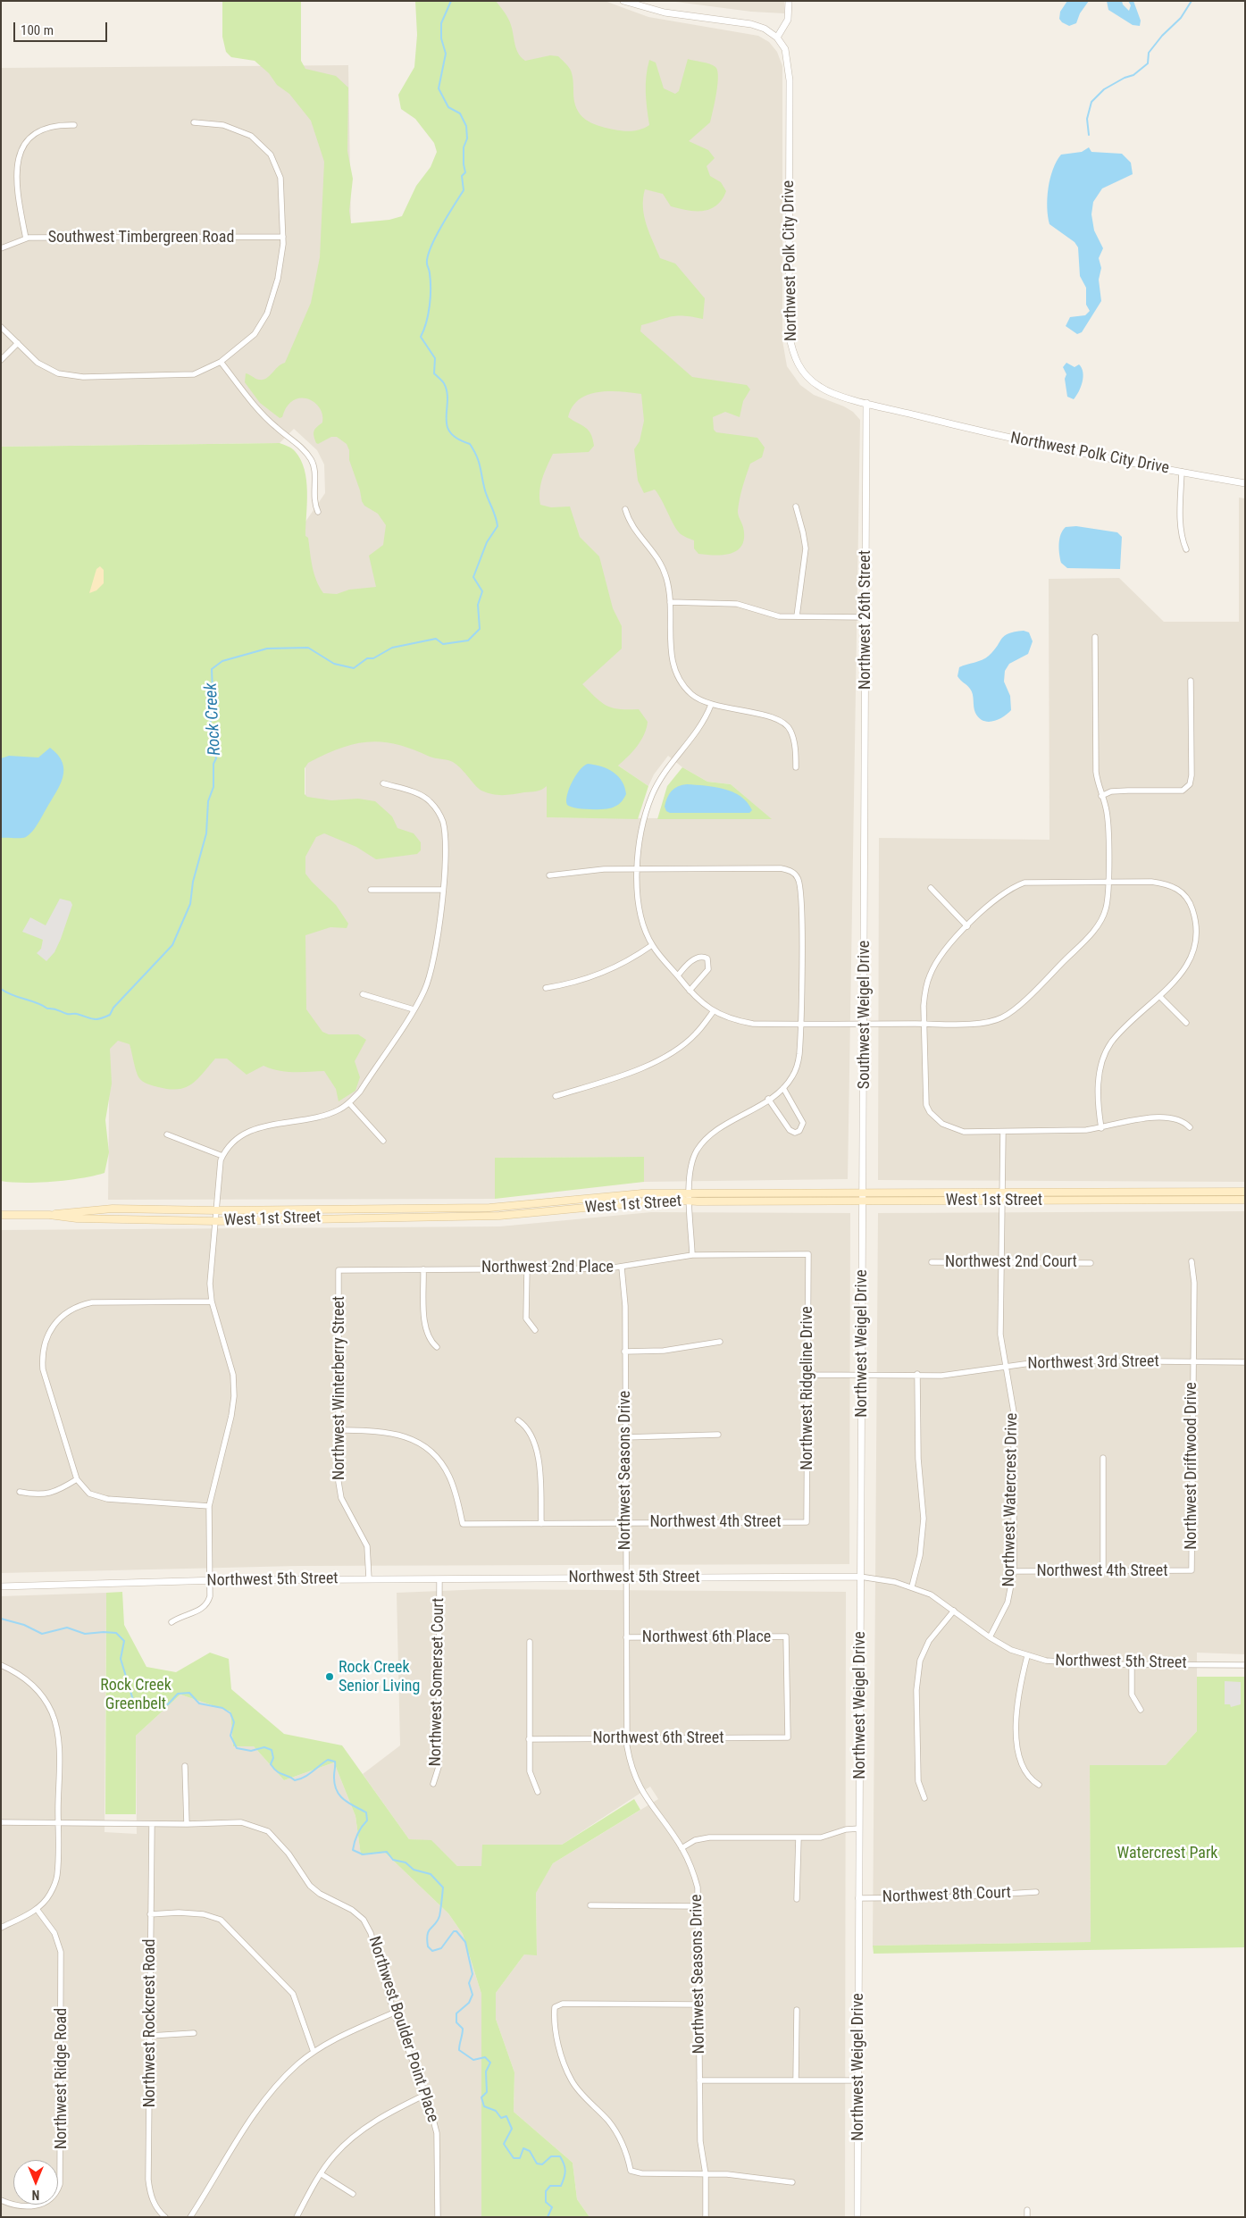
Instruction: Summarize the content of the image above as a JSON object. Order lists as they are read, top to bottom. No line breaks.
{"streets":{"main road":["West 1st Street"],"street":["Southwest Timbergreen Road","Northwest Polk City Drive","Northwest 26th Street","Southwest Weigel Drive","Northwest 2nd Court","Northwest 2nd Place","Northwest Weigel Drive","Northwest 3rd Street","Northwest Winterberry Street","Northwest Ridgeline Drive","Northwest Driftwood Drive","Northwest Seasons Drive","Northwest Watercrest Drive","Northwest 4th Street","Northwest 5th Street","Northwest 6th Place","Northwest Somerset Court","Northwest 6th Street","Northwest 8th Court","Northwest Rockcrest Road","Northwest Boulder Point Place","Northwest Ridge Road"]},"crossings":[["Northwest Polk City Drive","Northwest 26th Street"],["Northwest 26th Street","Southwest Weigel Drive"],["Southwest Weigel Drive","West 1st Street"],["Southwest Weigel Drive","Northwest Weigel Drive"],["West 1st Street","Northwest Weigel Drive"],["West 1st Street","Northwest Watercrest Drive"],["Northwest 2nd Court","Northwest Watercrest Drive"],["Northwest 2nd Place","Northwest Winterberry Street"],["Northwest 2nd Place","Northwest Ridgeline Drive"],["Northwest 2nd Place","Northwest Seasons Drive"],["Northwest Weigel Drive","Northwest 3rd Street"],["Northwest Weigel Drive","Northwest 5th Street"],["Northwest Weigel Drive","Northwest 8th Court"],["Northwest 3rd Street","Northwest Ridgeline Drive"],["Northwest 3rd Street","Northwest Driftwood Drive"],["Northwest 3rd Street","Northwest Watercrest Drive"],["Northwest Winterberry Street","Northwest 4th Street"],["Northwest Winterberry Street","Northwest 5th Street"],["Northwest Ridgeline Drive","Northwest 4th Street"],["Northwest Driftwood Drive","Northwest 4th Street"],["Northwest Seasons Drive","Northwest 4th Street"],["Northwest Seasons Drive","Northwest 5th Street"],["Northwest Seasons Drive","Northwest 6th Place"],["Northwest Seasons Drive","Northwest 6th Street"],["Northwest Watercrest Drive","Northwest 4th Street"],["Northwest Watercrest Drive","Northwest 5th Street"],["Northwest 5th Street","Northwest Somerset Court"],["Northwest 6th Place","Northwest 6th Street"],["Northwest Rockcrest Road","Northwest Boulder Point Place"]],"water":["Rock Creek"],"parks":["Rock Creek Greenbelt","Watercrest Park"],"places":["Rock Creek Senior Living"],"scale_bar":"100 m","north":"bottom"}
